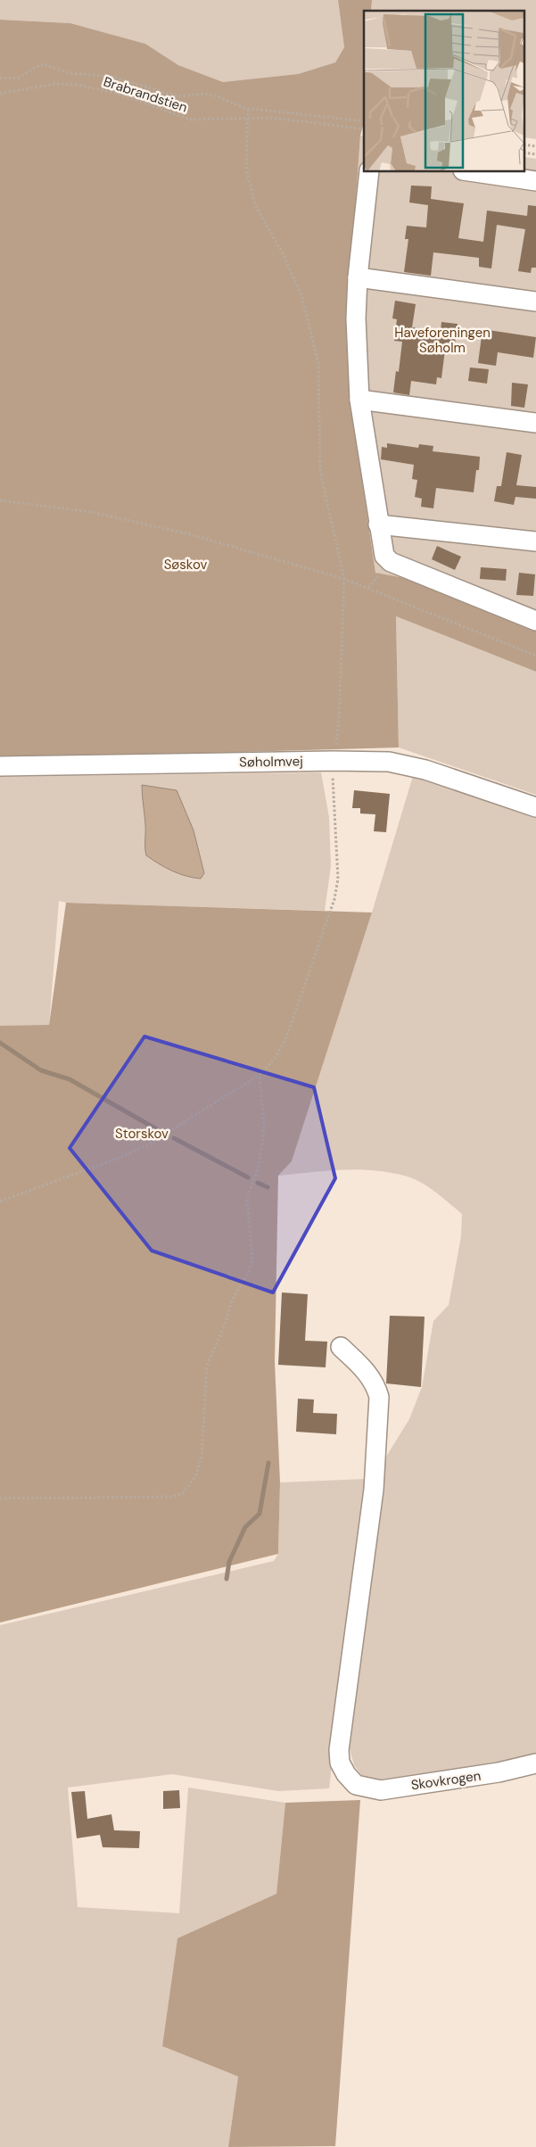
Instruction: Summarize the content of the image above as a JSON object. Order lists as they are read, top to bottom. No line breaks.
{"streets":{"street":["Søholmvej","Skovkrogen"],"path":["Brabrandstien"]},"parks":["Haveforeningen Søholm","Søskov","Storskov"]}
